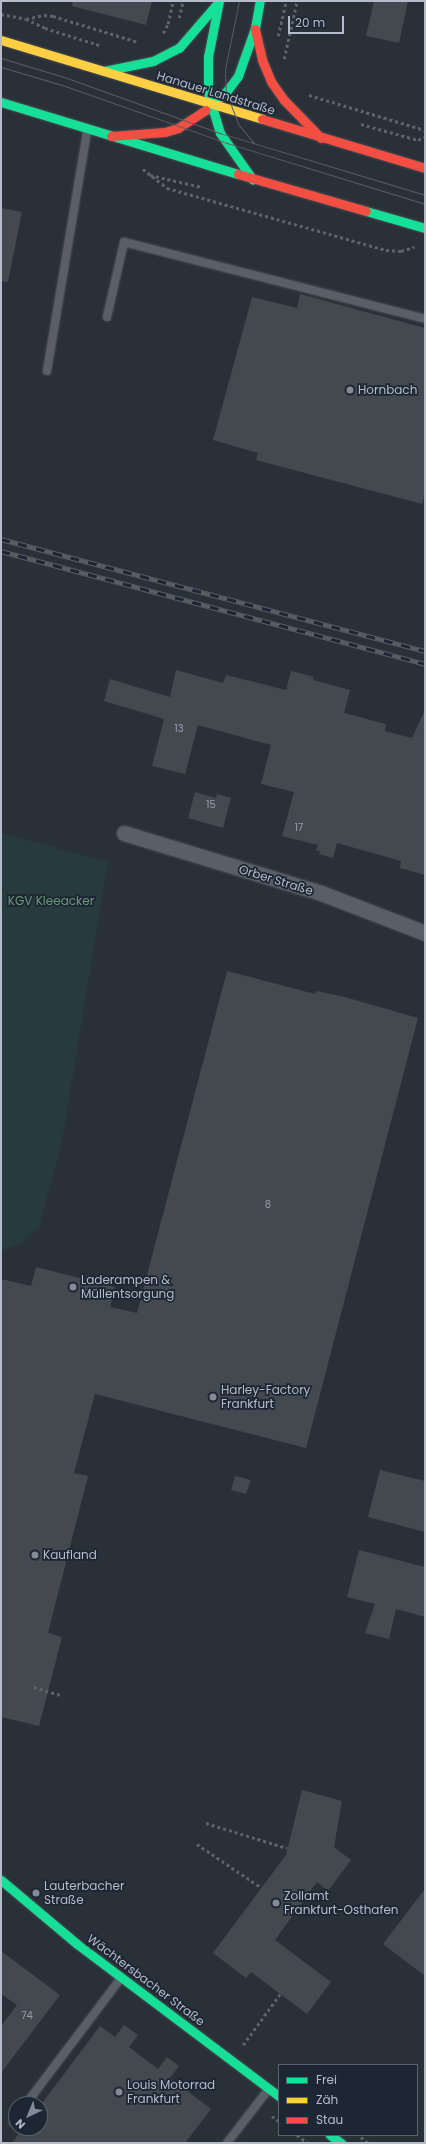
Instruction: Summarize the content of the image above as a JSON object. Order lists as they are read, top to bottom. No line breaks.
{"streets":{"main road":["Hanauer Landstraße","Wächtersbacher Straße"],"street":["Orber Straße"]},"parks":["KGV Kleeacker"],"places":["Hornbach","Laderampen & Müllentsorgung","Harley-Factory Frankfurt","Kaufland","Lauterbacher Straße","Zollamt Frankfurt-Osthafen","Louis Motorrad Frankfurt"],"house_numbers":["13","15","17","8","74"],"legend":["Frei","Zäh","Stau"],"scale_bar":"20 m","north":"bottom left"}
